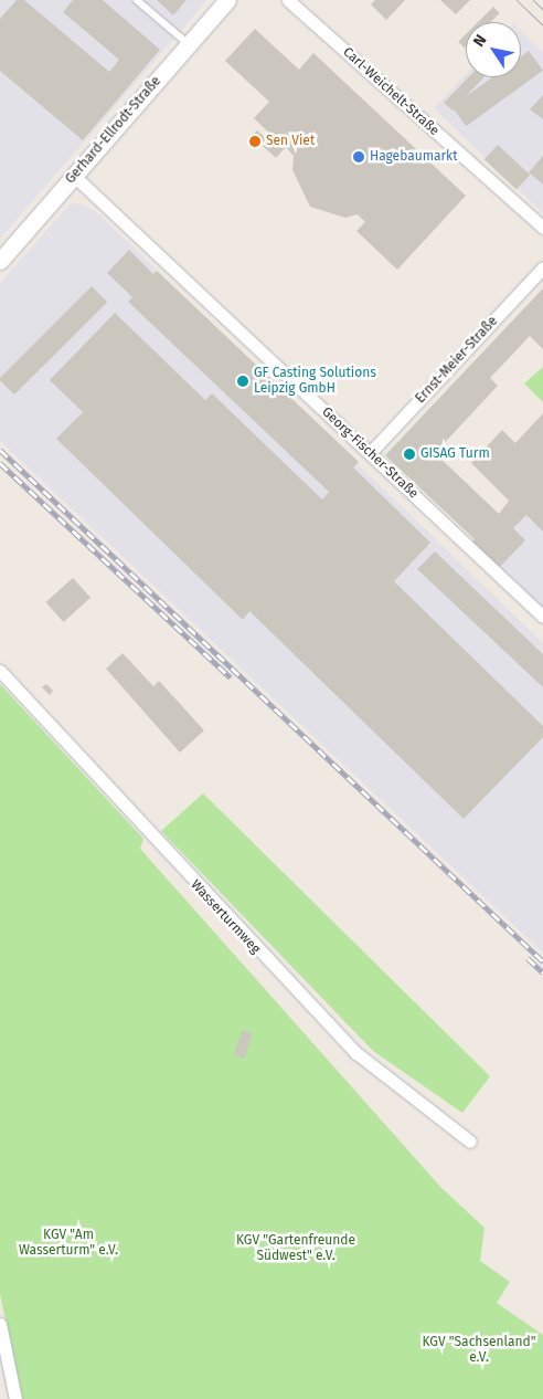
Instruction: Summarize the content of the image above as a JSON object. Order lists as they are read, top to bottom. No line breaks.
{"streets":{"main road":["Gerhard-Ellrodt-Straße"],"street":["Carl-Weichelt-Straße","Ernst-Meier-Straße","Georg-Fischer-Straße","Wasserturmweg"]},"crossings":[["Gerhard-Ellrodt-Straße","Georg-Fischer-Straße"],["Ernst-Meier-Straße","Georg-Fischer-Straße"]],"parks":["KGV \"Am Wasserturm\" e.V.","KGV \"Gartenfreunde Südwest\" e.V.","KGV \"Sachsenland\" e.V."],"places":["Sen Viet","Hagebaumarkt","GF Casting Solutions Leipzig GmbH","GISAG Turm"],"north":"top left"}
